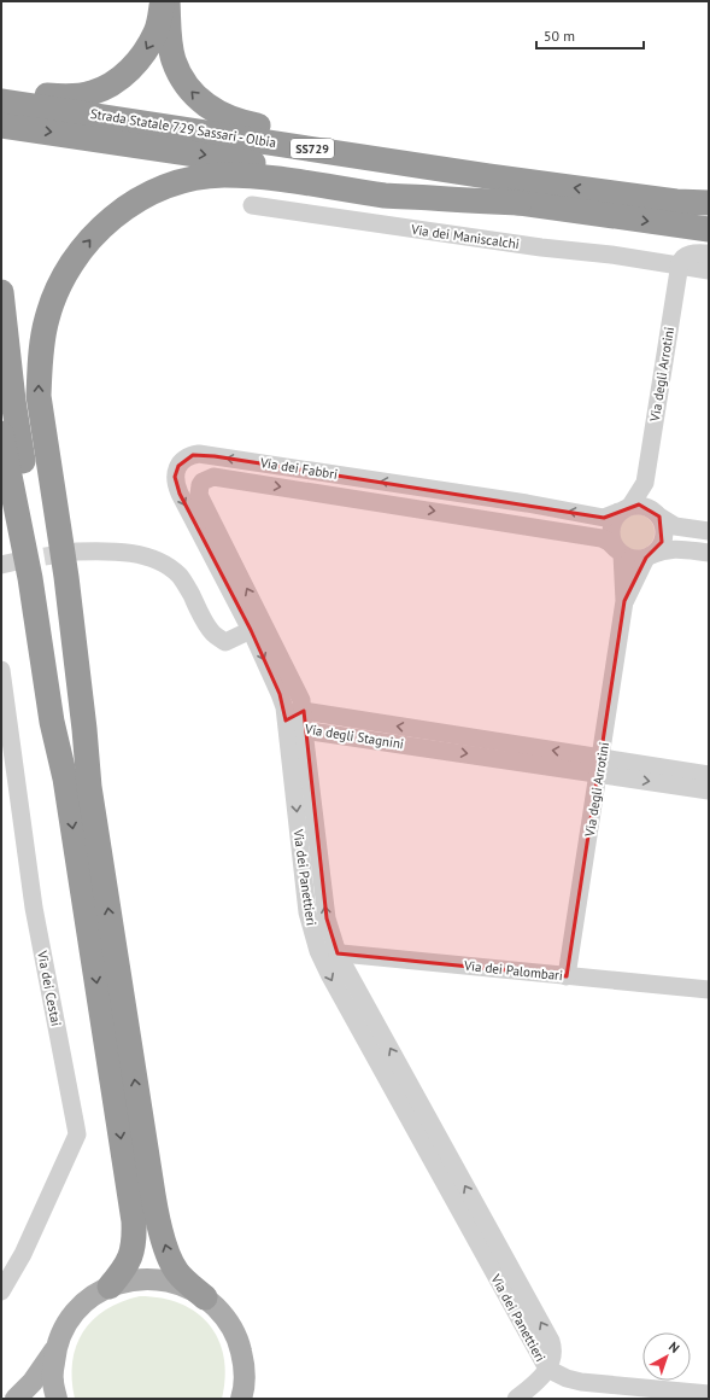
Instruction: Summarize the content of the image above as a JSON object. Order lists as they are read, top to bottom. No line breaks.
{"streets":{"highway":["Strada Statale 729 Sassari - Olbia","SS729"],"street":["Via dei Maniscalchi","Via degli Arrotini","Via dei Fabbri","Via degli Stagnini","Via dei Panettieri","Via dei Palombari","Via dei Cestai"]},"crossings":[["Via dei Maniscalchi","Via degli Arrotini"],["Via degli Arrotini","Via degli Stagnini"],["Via degli Arrotini","Via dei Palombari"],["Via dei Fabbri","Via dei Panettieri"],["Via degli Stagnini","Via dei Panettieri"],["Via dei Panettieri","Via dei Palombari"]],"scale_bar":"50 m","north":"top right"}
